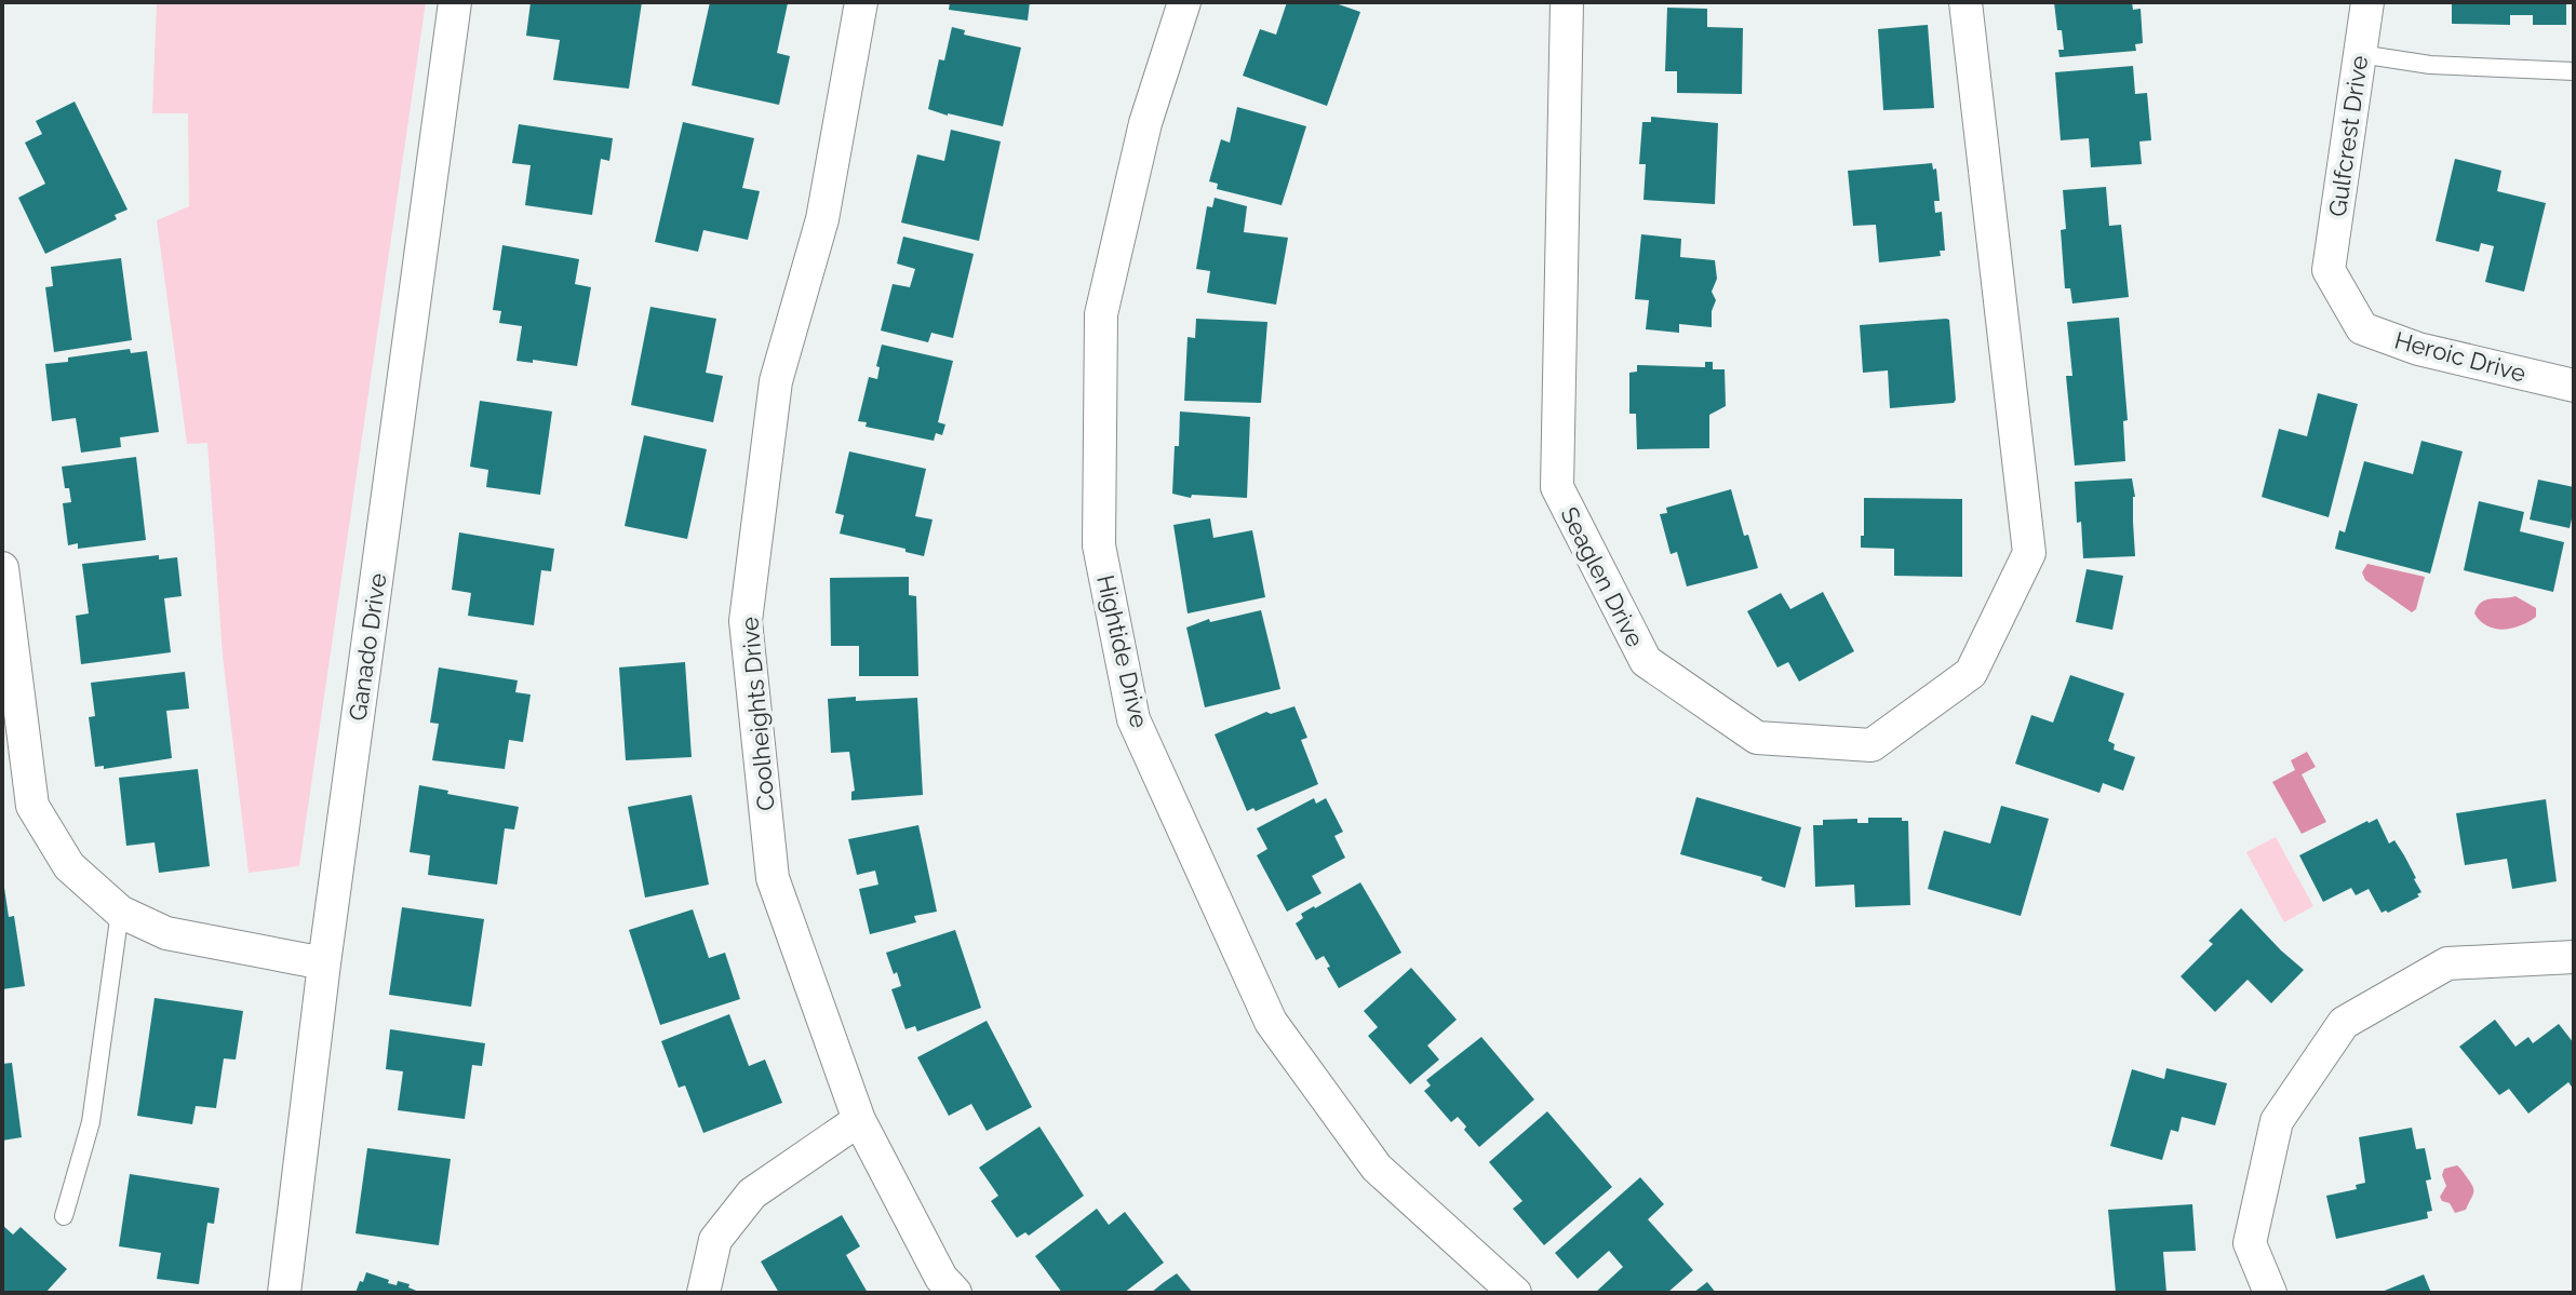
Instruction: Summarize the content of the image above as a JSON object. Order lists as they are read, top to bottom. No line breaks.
{"streets":{"street":["Gulfcrest Drive","Heroic Drive","Seaglen Drive","Ganado Drive","Hightide Drive","Coolheights Drive"]},"crossings":[["Gulfcrest Drive","Heroic Drive"]]}
